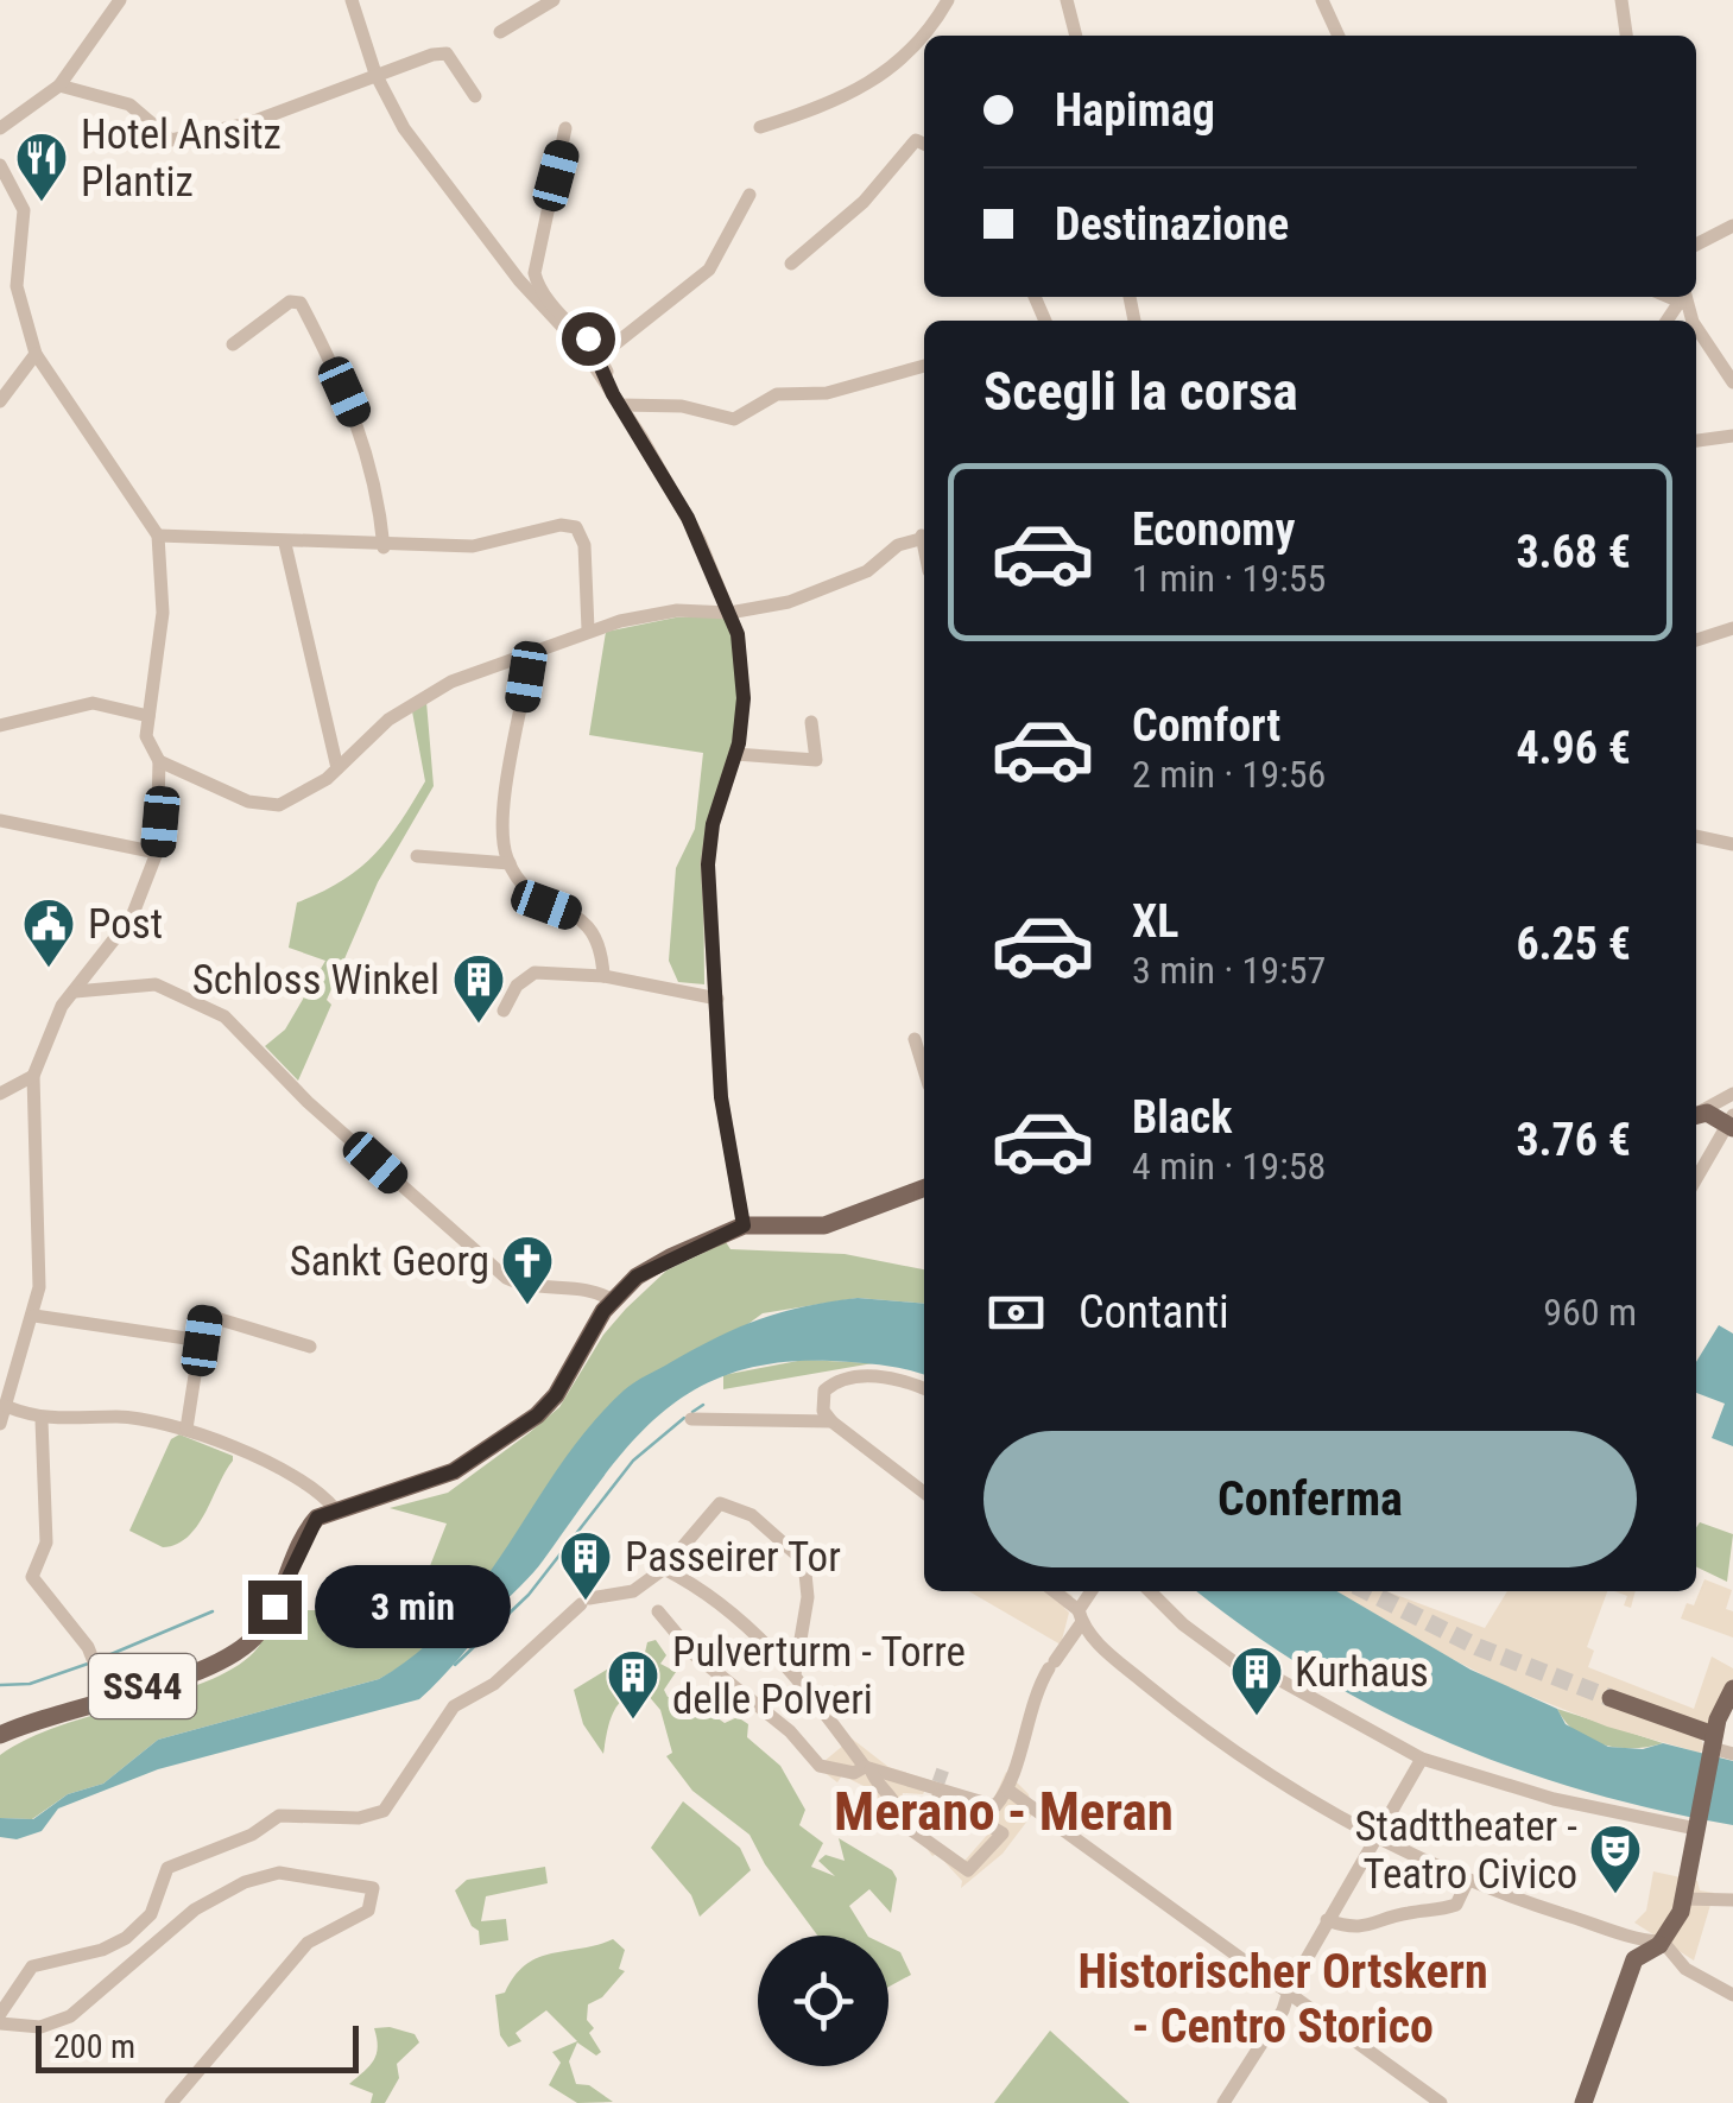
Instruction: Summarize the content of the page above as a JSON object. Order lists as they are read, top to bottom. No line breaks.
{"streets":{"main road":["SS44"]},"districts":["Merano - Meran","Historischer Ortskern - Centro Storico"],"places":{"restaurant":["Hotel Ansitz Plantiz"],"public building":["Post"],"building":["Schloss Winkel","Passeirer Tor","Kurhaus","Pulverturm - Torre delle Polveri"],"church":["Sankt Georg"],"theatre":["Stadttheater - Teatro Civico"]},"scale_bar":"200 m","page":{"banner":["Hapimag","Destinazione"],"heading":"Scegli la corsa","list":[{"name":"Economy","note":"1 min · 19:55","value":"3.68 €"},{"name":"Comfort","note":"2 min · 19:56","value":"4.96 €"},{"name":"XL","note":"3 min · 19:57","value":"6.25 €"},{"name":"Black","note":"4 min · 19:58","value":"3.76 €"}],"pay":["Contanti","960 m"],"buttons":"Conferma","bubble":"3 min","scale":"200 m"}}
